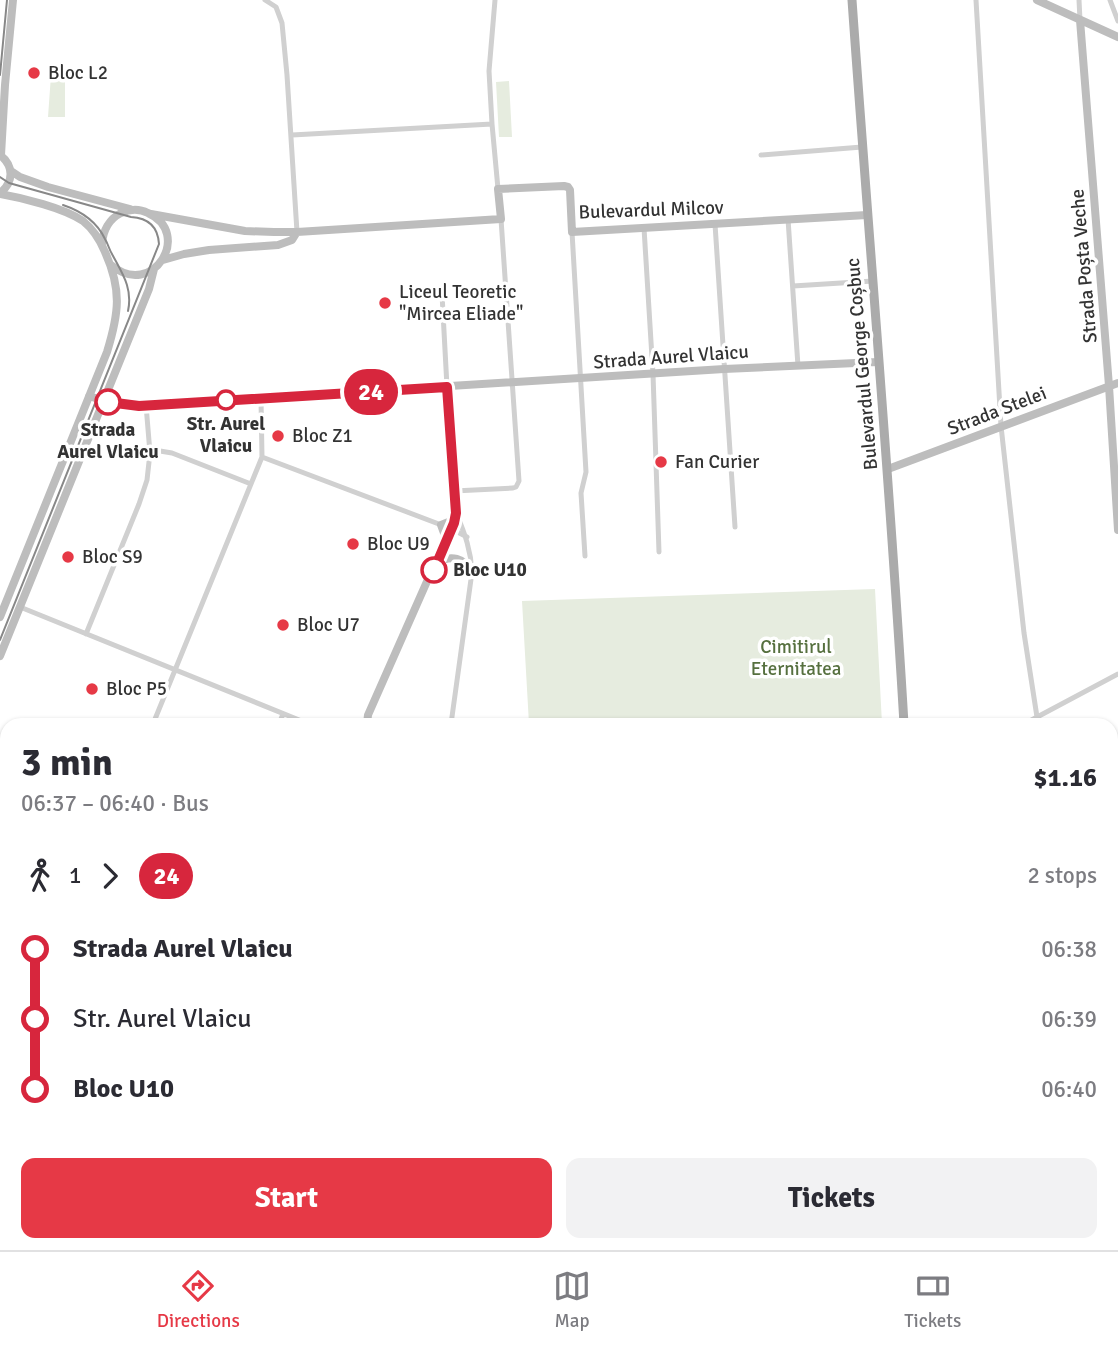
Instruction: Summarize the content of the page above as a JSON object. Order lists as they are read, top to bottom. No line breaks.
{"streets":{"main road":["Bulevardul Milcov","Strada Poșta Veche","Strada Aurel Vlaicu","Bulevardul George Coșbuc","Strada Stelei"]},"crossings":[["Bulevardul Milcov","Bulevardul George Coșbuc"],["Strada Poșta Veche","Strada Stelei"],["Strada Aurel Vlaicu","Bulevardul George Coșbuc"],["Bulevardul George Coșbuc","Strada Stelei"]],"parks":["Cimitirul Eternitatea"],"places":["Bloc L2","Liceul Teoretic \"Mircea Eliade\"","Str. Aurel Vlaicu","Strada Aurel Vlaicu","Bloc Z1","Fan Curier","Bloc U9","Bloc S9","Bloc U10","Bloc U7","Bloc P5"],"lines":["bus line 24"],"page":{"on_map":"24","heading":["3 min","06:37 – 06:40 · Bus","$1.16"],"legs":["1","24","2 stops"],"list":[{"name":"Strada Aurel Vlaicu","value":"06:38"},{"name":"Str. Aurel Vlaicu","value":"06:39"},{"name":"Bloc U10","value":"06:40"}],"buttons":["Start","Tickets"],"tabs":["Directions","Map","Tickets"]}}
